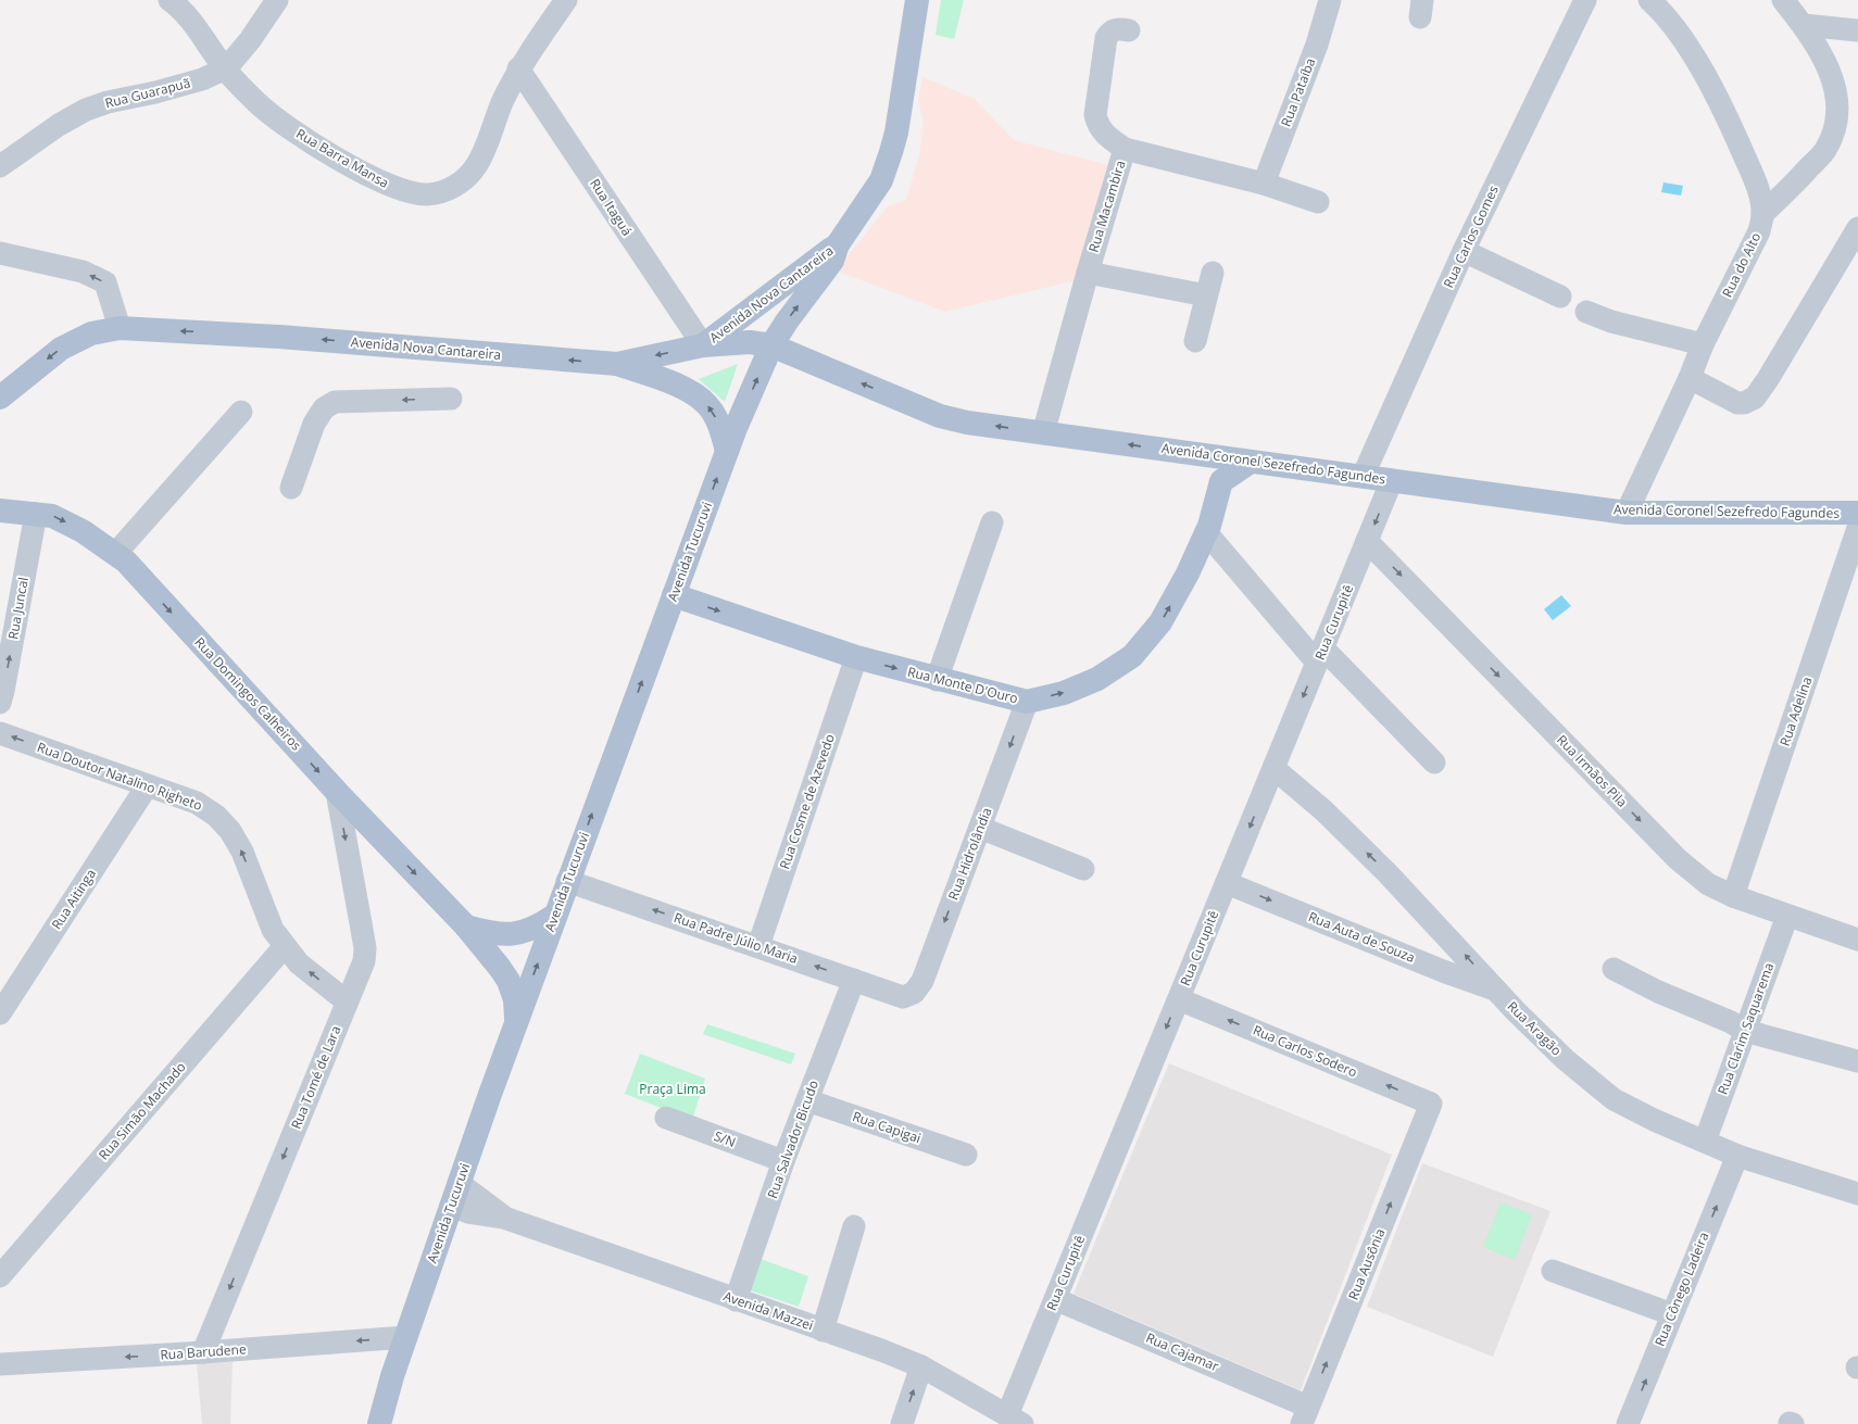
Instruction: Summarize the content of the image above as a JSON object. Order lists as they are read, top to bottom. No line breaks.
{"streets":{"main road":["Avenida Nova Cantareira","Avenida Coronel Sezefredo Fagundes","Avenida Tucuruvi","Rua Monte D'Ouro","Rua Domingos Calheiros"],"street":["Rua Pataíba","Rua Guarapuã","Rua Barra Mansa","Rua Macambira","Rua Itaguá","Rua Carlos Gomes","Rua do Alto","Rua Juncal","Rua Curupitê","Rua Adelina","Rua Irmãos Pìla","Rua Doutor Natalino Righeto","Rua Cosme de Azevedo","Rua Hidrolândia","Rua Aitinga","Rua Auta de Souza","Rua Padre Júlio Maria","Rua Aragão","Rua Clarim Saquarema","Rua Carlos Sodero","Rua Tomé de Lara","Rua Simão Machado","Rua Capigai","S/N","Rua Salvador Bicudo","Rua Ausônia","Rua Cônego Ladeira","Avenida Mazzei","Rua Barudene","Rua Cajamar"]},"crossings":[["Rua Pataíba","Rua Macambira"],["Rua Guarapuã","Rua Barra Mansa"],["Rua Barra Mansa","Rua Itaguá"],["Rua Macambira","Avenida Coronel Sezefredo Fagundes"],["Rua Itaguá","Avenida Nova Cantareira"],["Rua Itaguá","Avenida Coronel Sezefredo Fagundes"],["Rua Carlos Gomes","Avenida Coronel Sezefredo Fagundes"],["Rua do Alto","Avenida Coronel Sezefredo Fagundes"],["Avenida Nova Cantareira","Avenida Coronel Sezefredo Fagundes"],["Avenida Nova Cantareira","Avenida Tucuruvi"],["Avenida Coronel Sezefredo Fagundes","Avenida Tucuruvi"],["Avenida Coronel Sezefredo Fagundes","Rua Curupitê"],["Avenida Tucuruvi","Rua Monte D'Ouro"],["Avenida Tucuruvi","Rua Domingos Calheiros"],["Avenida Tucuruvi","Rua Padre Júlio Maria"],["Avenida Tucuruvi","Avenida Mazzei"],["Avenida Tucuruvi","Rua Barudene"],["Rua Juncal","Rua Domingos Calheiros"],["Rua Curupitê","Rua Irmãos Pìla"],["Rua Curupitê","Rua Auta de Souza"],["Rua Curupitê","Rua Aragão"],["Rua Curupitê","Rua Carlos Sodero"],["Rua Curupitê","Avenida Mazzei"],["Rua Curupitê","Rua Cajamar"],["Rua Monte D'Ouro","Rua Cosme de Azevedo"],["Rua Monte D'Ouro","Rua Hidrolândia"],["Rua Domingos Calheiros","Rua Tomé de Lara"],["Rua Adelina","Rua Irmãos Pìla"],["Rua Irmãos Pìla","Rua Clarim Saquarema"],["Rua Doutor Natalino Righeto","Rua Aitinga"],["Rua Doutor Natalino Righeto","Rua Tomé de Lara"],["Rua Doutor Natalino Righeto","Rua Simão Machado"],["Rua Cosme de Azevedo","Rua Padre Júlio Maria"],["Rua Hidrolândia","Rua Padre Júlio Maria"],["Rua Auta de Souza","Rua Aragão"],["Rua Padre Júlio Maria","Rua Salvador Bicudo"],["Rua Aragão","Rua Clarim Saquarema"],["Rua Aragão","Rua Cônego Ladeira"],["Rua Carlos Sodero","Rua Ausônia"],["Rua Tomé de Lara","Rua Barudene"],["Rua Capigai","Rua Salvador Bicudo"],["S/N","Rua Salvador Bicudo"],["Rua Salvador Bicudo","Avenida Mazzei"],["Rua Ausônia","Rua Cajamar"]],"one_way":["Avenida Coronel Sezefredo Fagundes","Avenida Tucuruvi","Rua Juncal","Rua Curupitê","Rua Monte D'Ouro","Rua Domingos Calheiros","Rua Doutor Natalino Righeto","Rua Hidrolândia","Rua Auta de Souza","Rua Padre Júlio Maria","Rua Carlos Sodero","Rua Tomé de Lara","Rua Ausônia","Rua Cônego Ladeira","Rua Barudene"],"parks":["Praça Lima"]}
